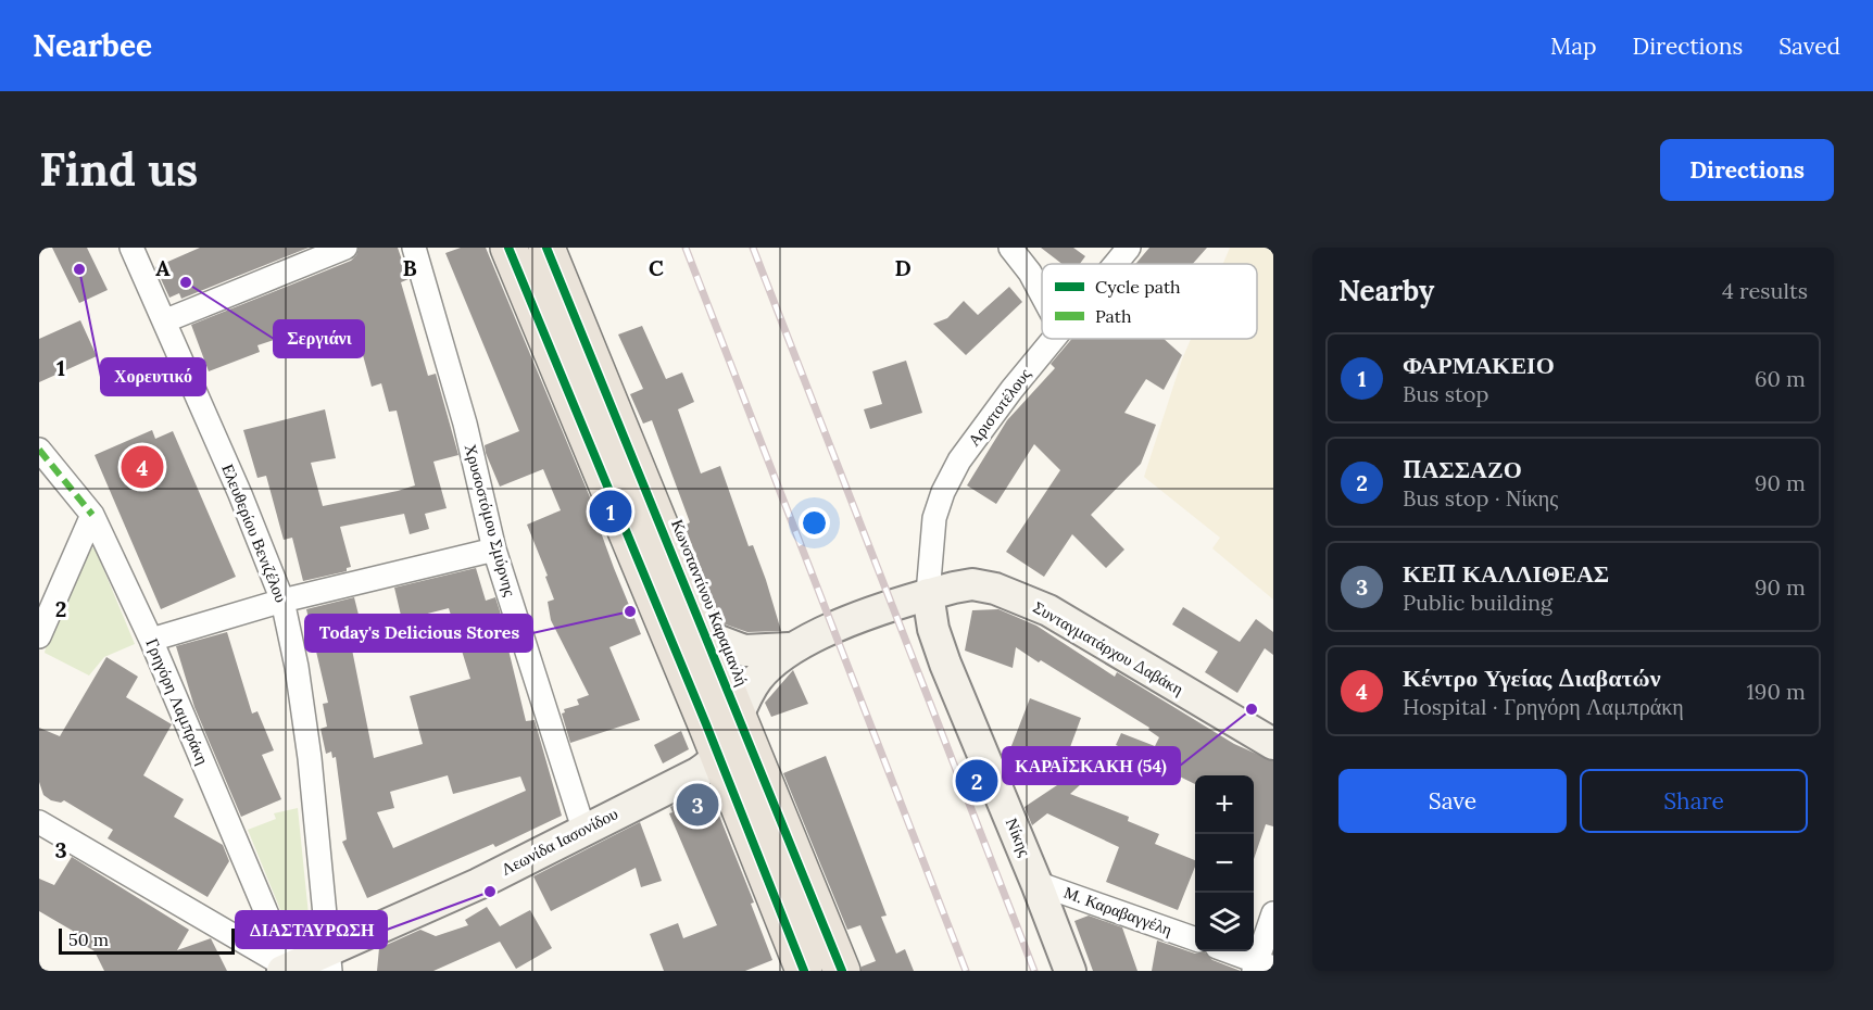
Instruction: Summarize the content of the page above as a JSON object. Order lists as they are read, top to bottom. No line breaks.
{"streets":{"main road":["Κωνσταντίνου Καραμανλή"],"street":["Αριστοτέλους","Χρυσοστόμου Σμύρνης","Ελευθερίου Βενιζέλου","Συνταγματάρχου Δαβάκη","Γρηγόρη Λαμπράκη","Νίκης","Λεωνίδα Ιασονίδου","Μ. Καραβαγγέλη"]},"crossings":[["Αριστοτέλους","Συνταγματάρχου Δαβάκη"],["Αριστοτέλους","Νίκης"],["Χρυσοστόμου Σμύρνης","Λεωνίδα Ιασονίδου"],["Ελευθερίου Βενιζέλου","Λεωνίδα Ιασονίδου"],["Κωνσταντίνου Καραμανλή","Συνταγματάρχου Δαβάκη"],["Κωνσταντίνου Καραμανλή","Λεωνίδα Ιασονίδου"],["Συνταγματάρχου Δαβάκη","Νίκης"],["Συνταγματάρχου Δαβάκη","Λεωνίδα Ιασονίδου"],["Γρηγόρη Λαμπράκη","Λεωνίδα Ιασονίδου"],["Νίκης","Μ. Καραβαγγέλη"]],"places":["Χορευτικό","Σεργιάνι","Today's Delicious Stores","ΚΑΡΑΪΣΚΑΚΗ (54)","ΔΙΑΣΤΑΥΡΩΣΗ"],"legend":["Cycle path","Path"],"scale_bar":"50 m","page":{"header":"Nearbee","nav":["Map","Directions","Saved"],"buttons":["Directions",["Save","Share"]],"title":"Find us","heading":["Nearby","4 results"],"list":[{"mark":"1","name":"ΦΑΡΜΑΚΕΙΟ","note":"Bus stop","value":"60 m"},{"mark":"2","name":"ΠΑΣΣΑΖΟ","note":"Bus stop · Νίκης","value":"90 m"},{"mark":"3","name":"ΚΕΠ ΚΑΛΛΙΘΕΑΣ","note":"Public building","value":"90 m"},{"mark":"4","name":"Κέντρο Υγείας Διαβατών","note":"Hospital · Γρηγόρη Λαμπράκη","value":"190 m"}],"pins":["4","1","2","3"],"map_buttons":["+","−"],"scale":"50 m"},"grid":{"columns":["A","B","C","D"],"rows":["1","2","3"]}}
